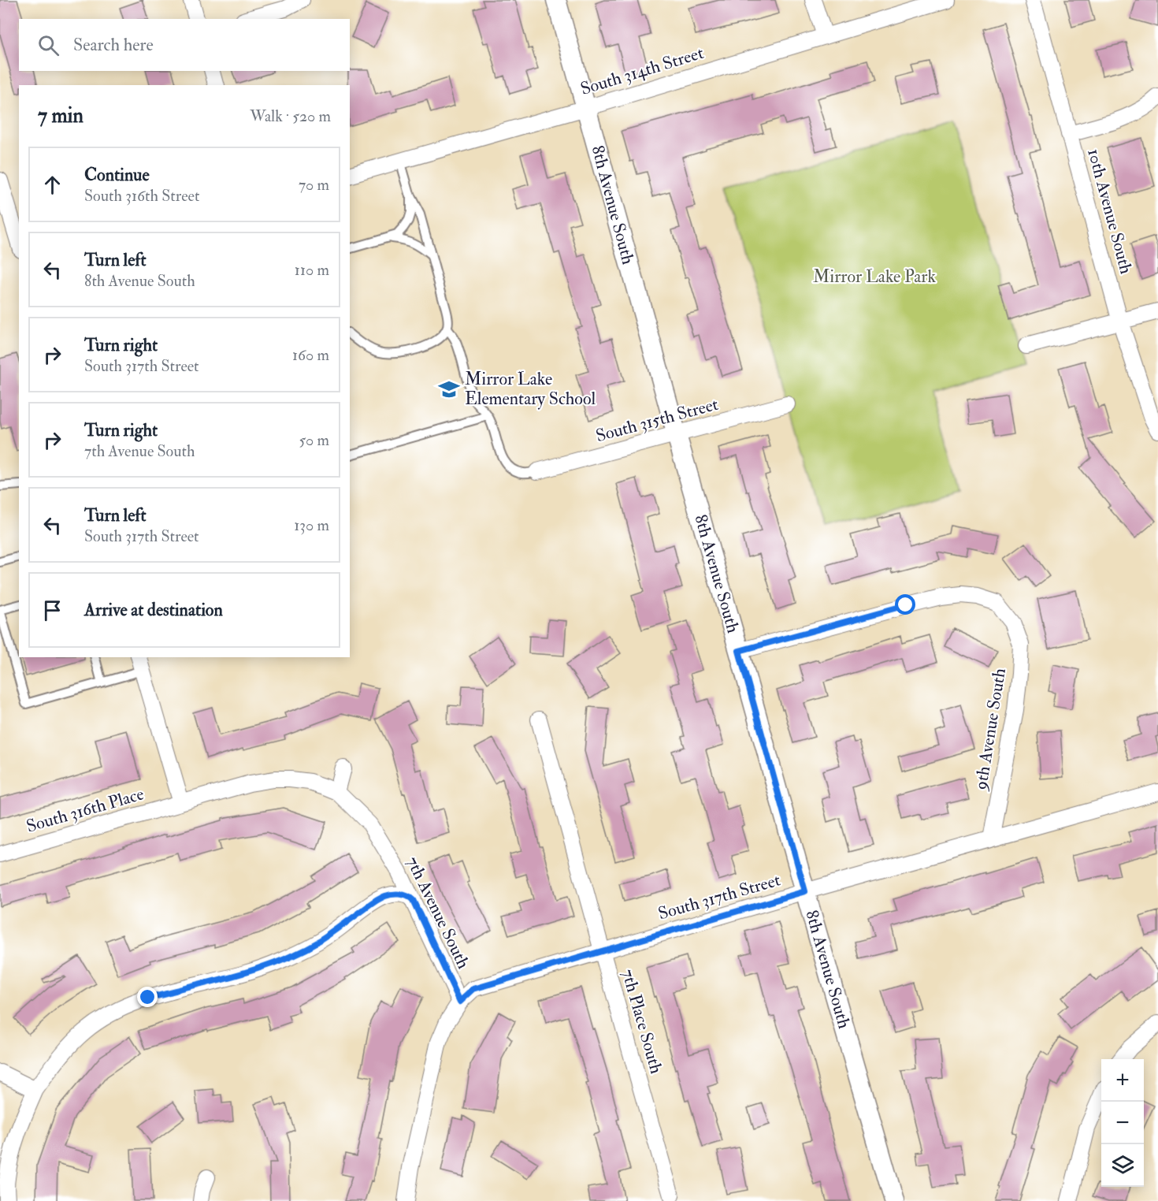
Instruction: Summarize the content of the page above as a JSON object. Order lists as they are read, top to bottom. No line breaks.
{"streets":{"street":["South 314th Street","8th Avenue South","10th Avenue South","South 315th Street","9th Avenue South","South 316th Place","South 317th Street","7th Avenue South","7th Place South"]},"crossings":[["South 314th Street","8th Avenue South"],["8th Avenue South","South 315th Street"],["8th Avenue South","9th Avenue South"],["8th Avenue South","South 317th Street"],["9th Avenue South","South 317th Street"],["South 316th Place","7th Avenue South"],["South 317th Street","7th Avenue South"],["South 317th Street","7th Place South"]],"parks":["Mirror Lake Park"],"places":{"school or university":["Mirror Lake Elementary School"]},"page":{"search":"Search here","heading":["7 min","Walk · 520 m"],"list":[["Continue","South 316th Street","70 m"],["Turn left","8th Avenue South","110 m"],["Turn right","South 317th Street","160 m"],["Turn right","7th Avenue South","50 m"],["Turn left","South 317th Street","130 m"],"Arrive at destination"],"map_buttons":["+","−"]}}
